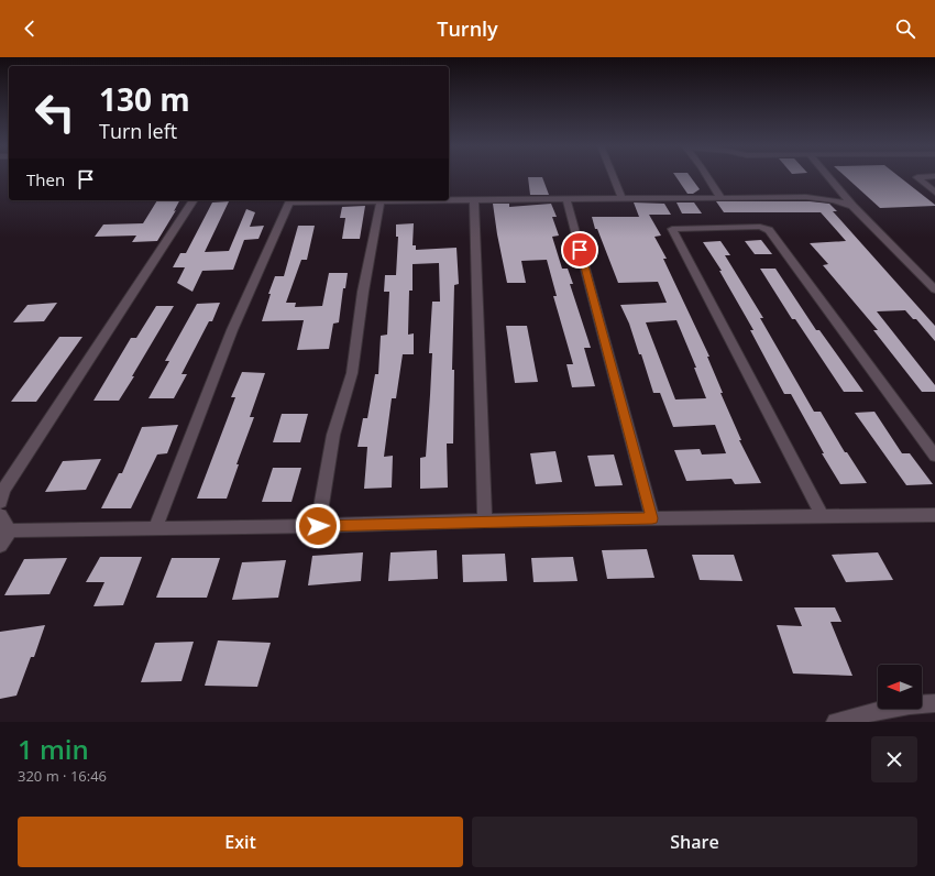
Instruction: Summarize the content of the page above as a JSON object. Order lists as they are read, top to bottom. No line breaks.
{"north":"left","page":{"header":"Turnly","turn":["130 m","Turn left"],"then":"Then","heading":["1 min","320 m · 16:46"],"buttons":["Exit","Share"]}}
